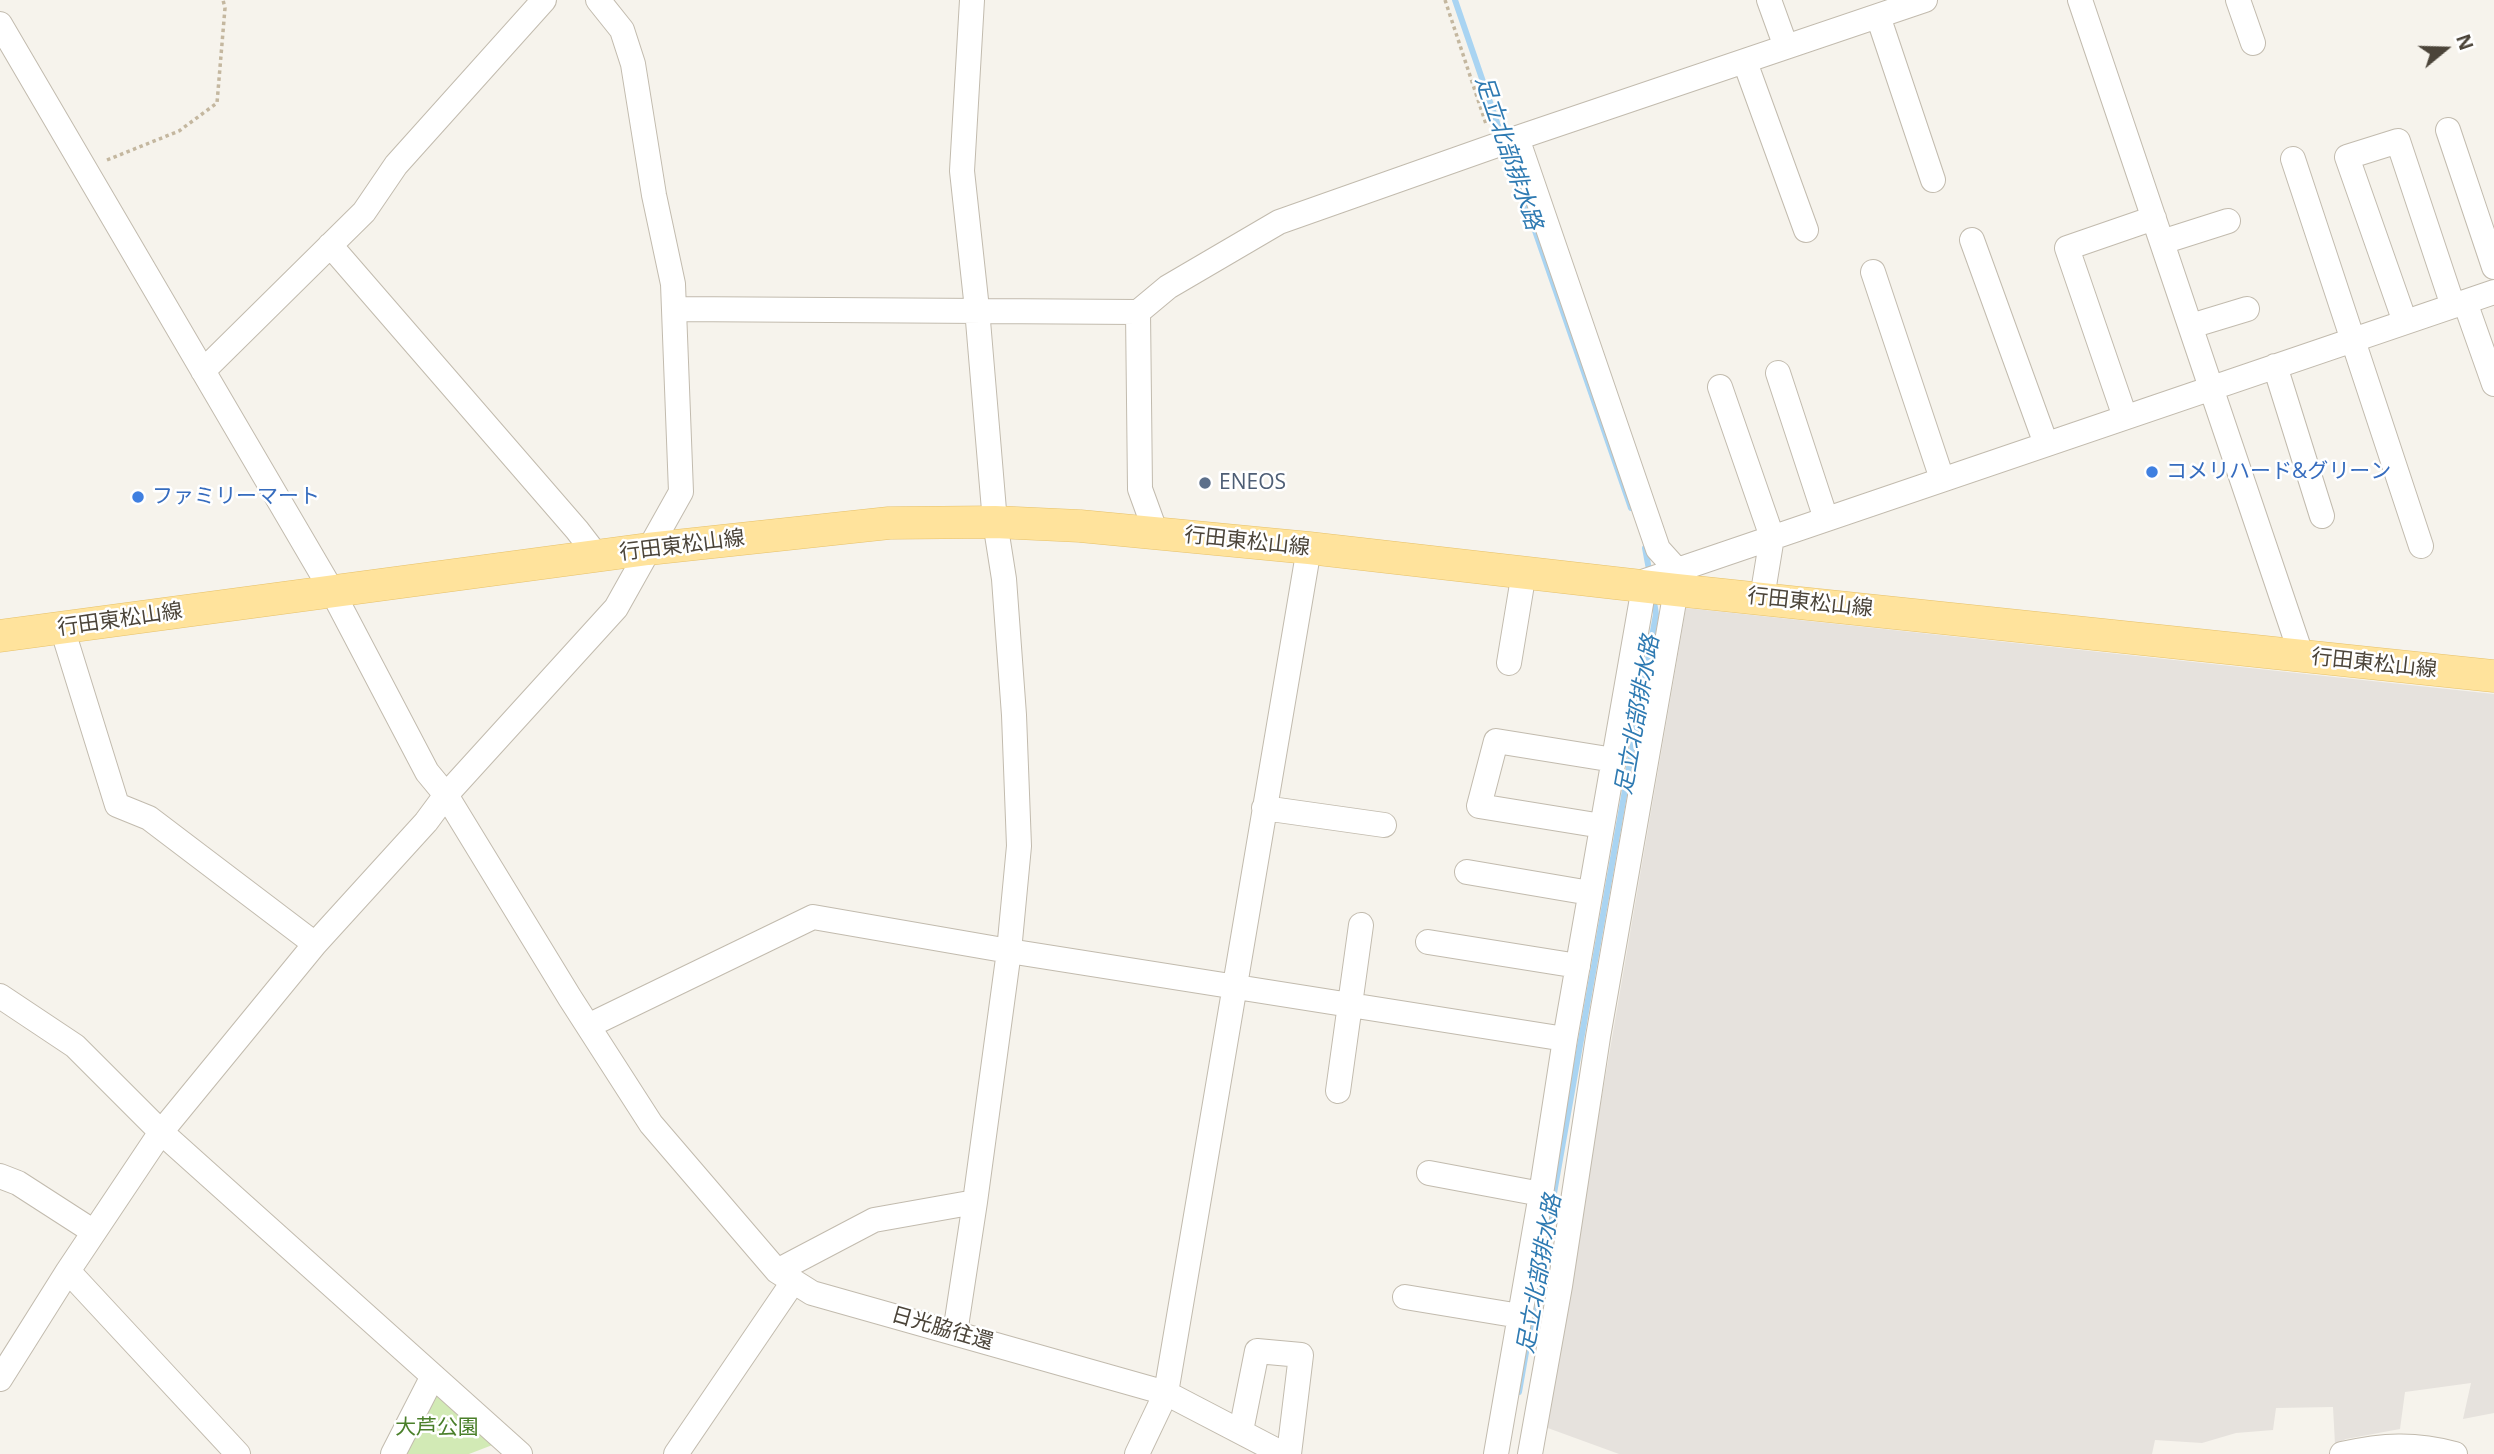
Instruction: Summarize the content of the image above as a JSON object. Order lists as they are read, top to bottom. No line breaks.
{"streets":{"main road":["行田東松山線"],"street":["日光脇往還"]},"water":["足立北部排水路"],"parks":["大芦公園"],"places":["コメリハード&グリーン","ENEOS","ファミリーマート"],"north":"right"}
